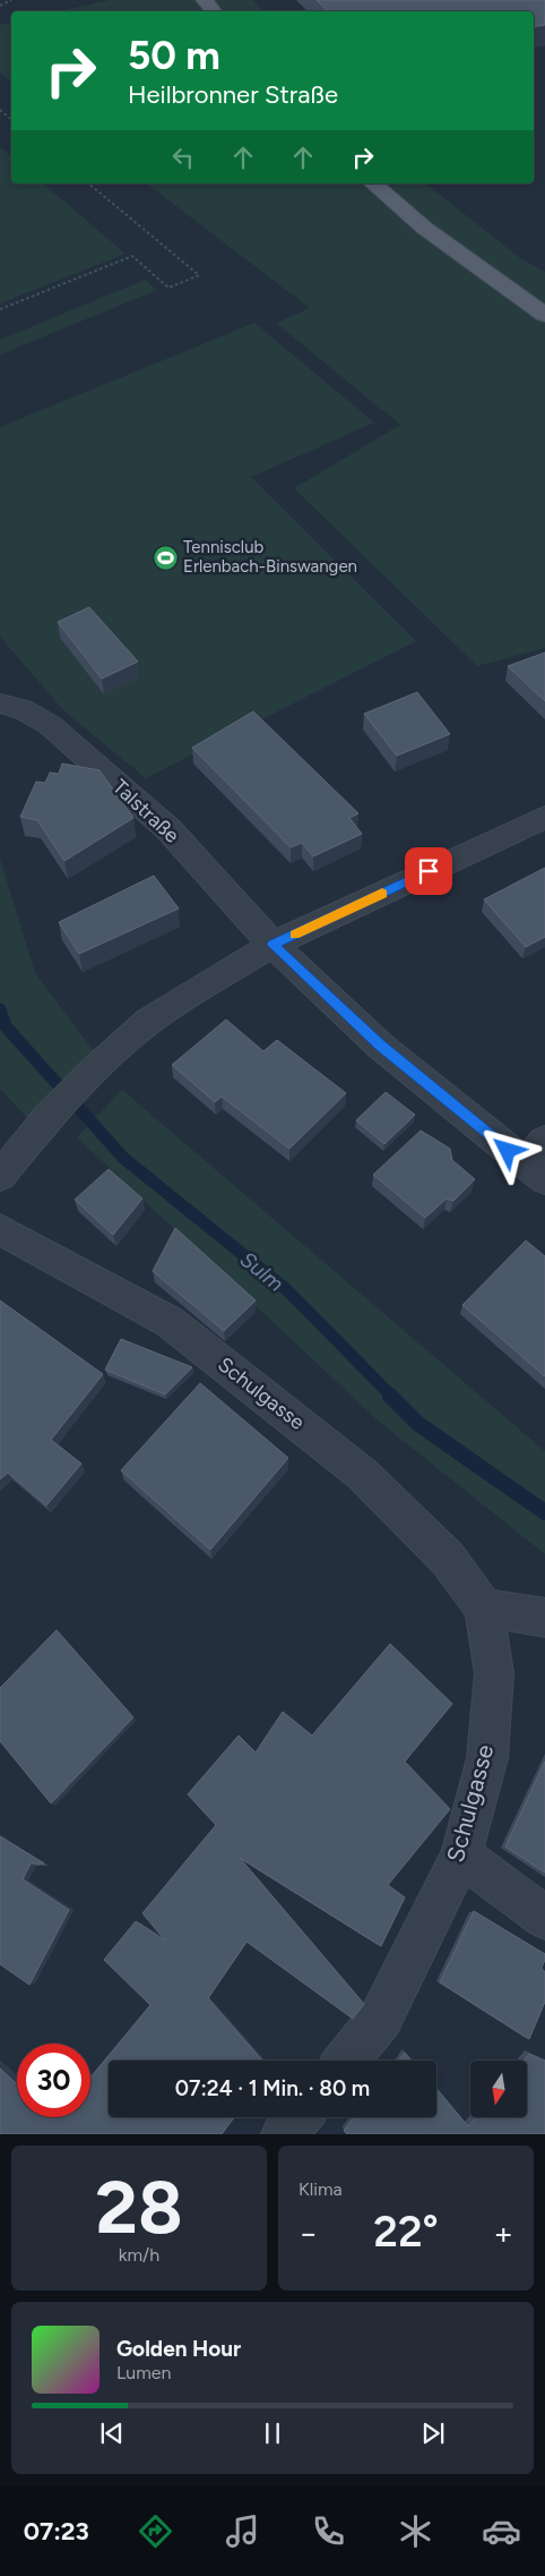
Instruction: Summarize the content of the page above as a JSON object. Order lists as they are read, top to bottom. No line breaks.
{"streets":{"street":["Talstraße","Schulgasse"]},"water":["Sulm"],"places":{"sports":["Tennisclub Erlenbach-Binswangen"]},"north":"bottom","page":{"turn":["50 m","Heilbronner Straße"],"limit":"30","trip":"07:24 · 1 Min. · 80 m","tile":[["28","km/h"],"Klima"],"heat":["−","22°","+"],"song":["Golden Hour","Lumen"],"tabs":"07:23"}}
